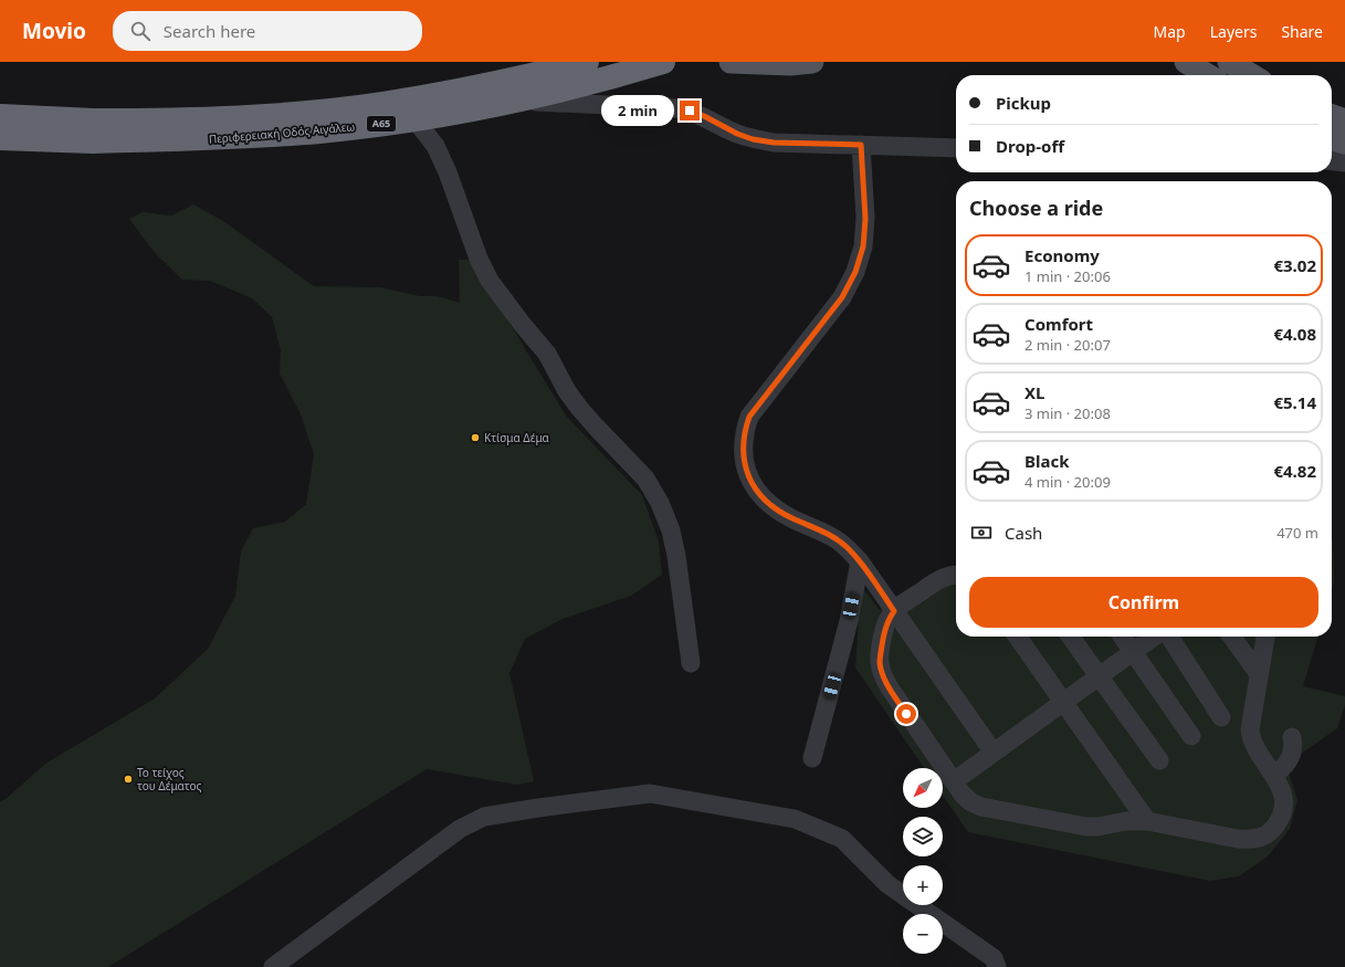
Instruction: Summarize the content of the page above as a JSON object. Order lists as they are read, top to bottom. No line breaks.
{"streets":{"highway":["Α65","Περιφερειακή Οδός Αιγάλεω"]},"places":["Κτίσμα Δέμα","Το τείχος του Δέματος"],"north":"bottom left","page":{"header":"Movio","search":"Search here","nav":["Map","Layers","Share"],"banner":["Pickup","Drop-off"],"bubble":"2 min","heading":"Choose a ride","list":[{"name":"Economy","note":"1 min · 20:06","value":"€3.02"},{"name":"Comfort","note":"2 min · 20:07","value":"€4.08"},{"name":"XL","note":"3 min · 20:08","value":"€5.14"},{"name":"Black","note":"4 min · 20:09","value":"€4.82"}],"pay":["Cash","470 m"],"buttons":"Confirm","map_buttons":["+","−"]}}
